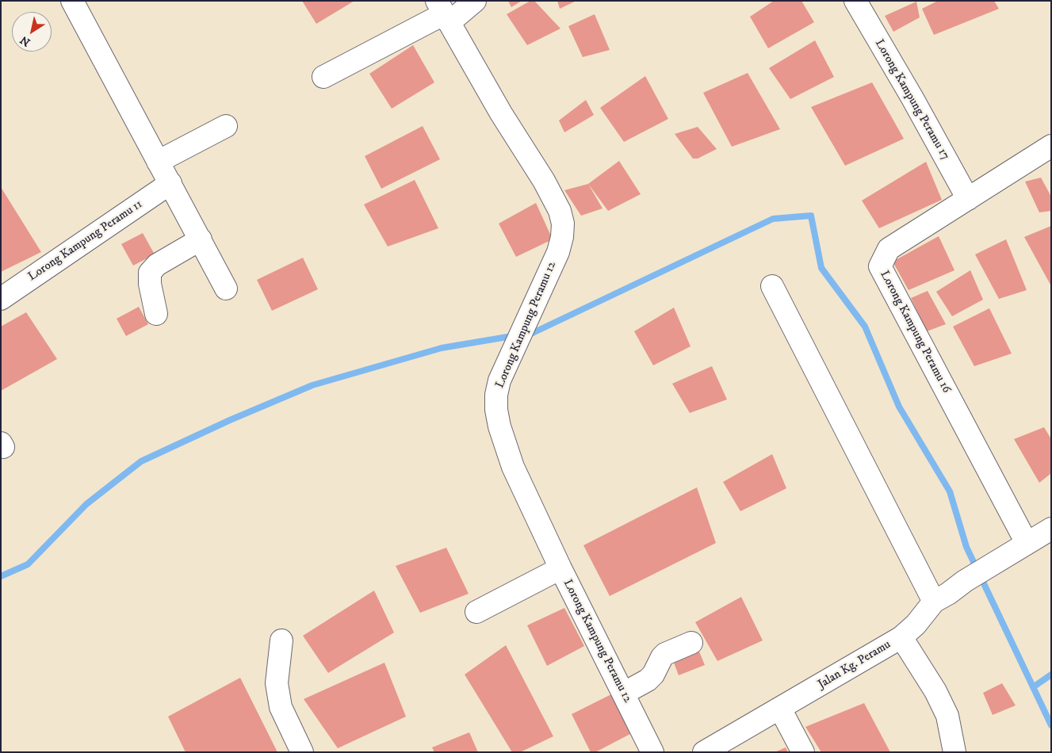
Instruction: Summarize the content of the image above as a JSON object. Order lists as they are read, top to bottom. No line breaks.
{"streets":{"street":["Lorong Kampung Peramu 17","Lorong Kampung Peramu 11","Lorong Kampung Peramu 12","Lorong Kampung Peramu 16","Jalan Kg. Peramu"]},"crossings":[["Lorong Kampung Peramu 17","Lorong Kampung Peramu 16"],["Lorong Kampung Peramu 16","Jalan Kg. Peramu"]],"north":"bottom left"}
